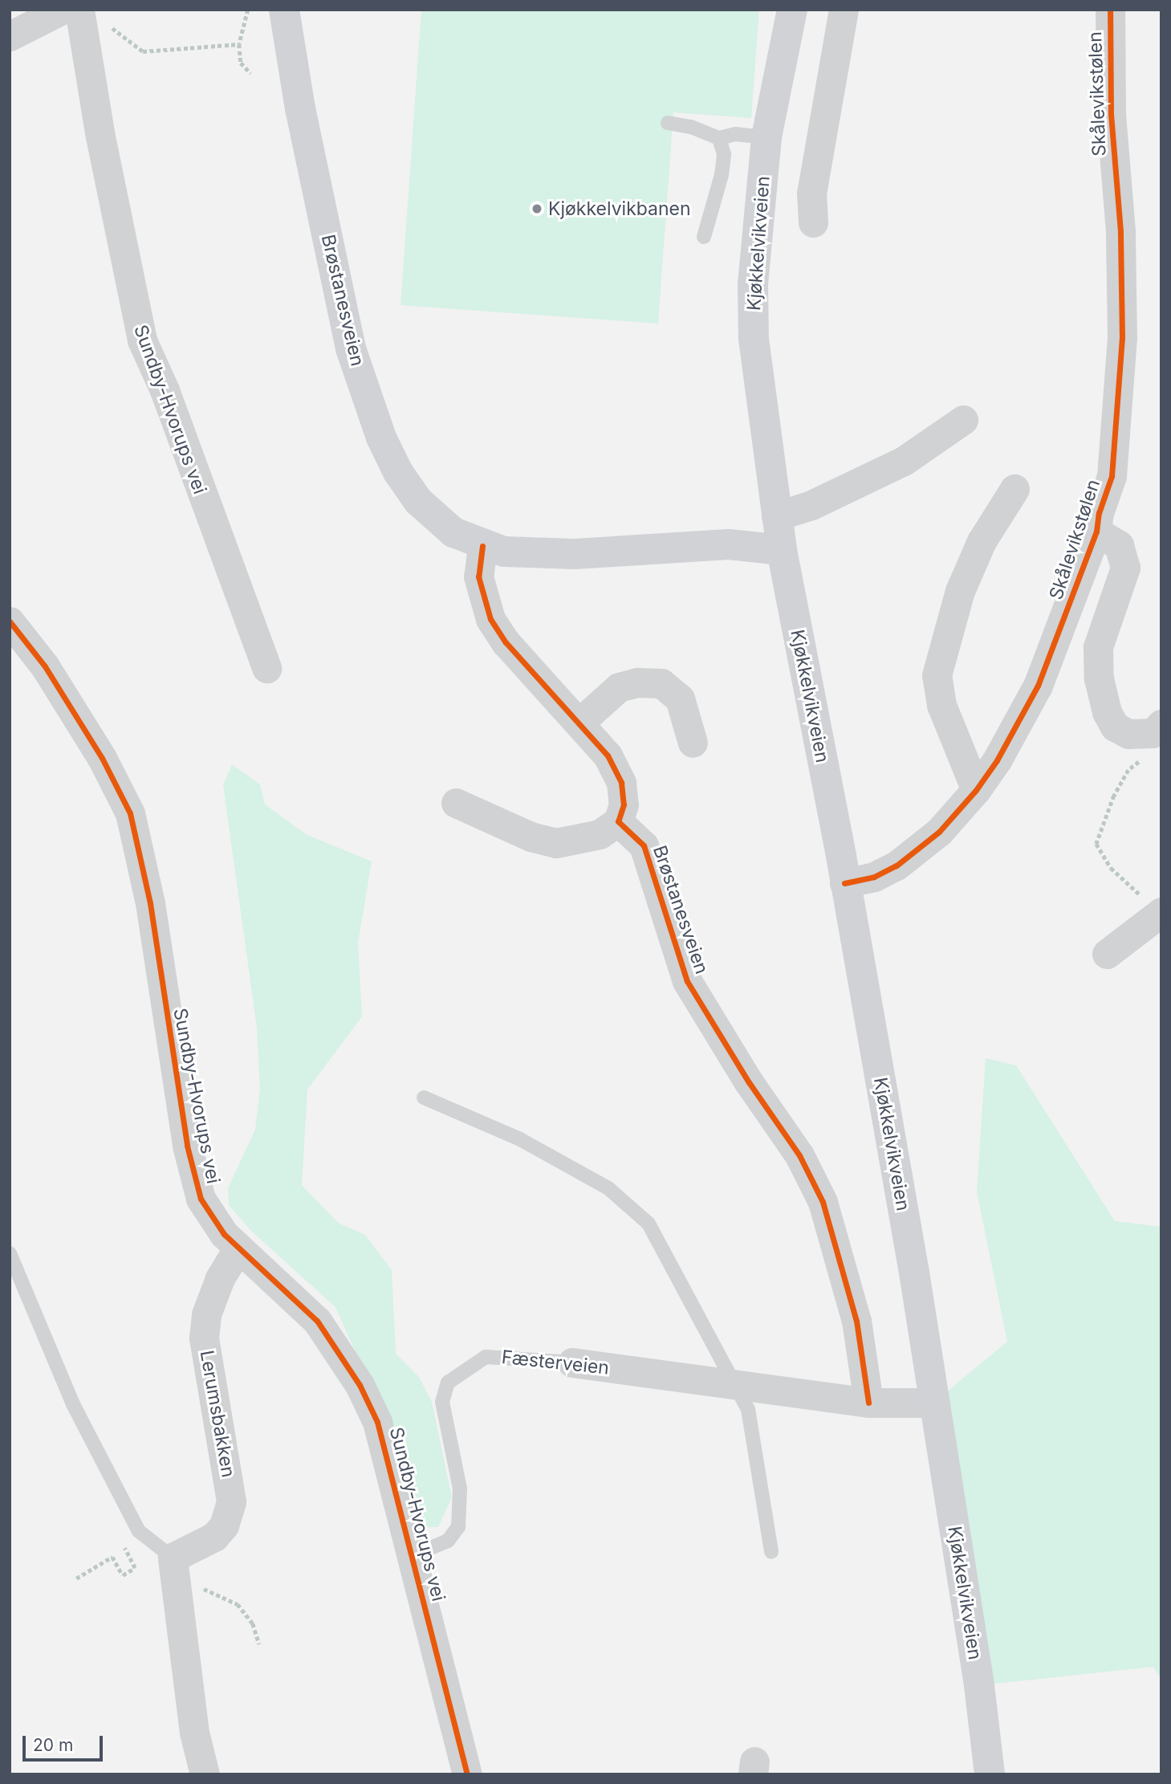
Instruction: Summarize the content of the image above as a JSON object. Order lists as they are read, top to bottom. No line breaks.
{"streets":{"main road":["Kjøkkelvikveien","Brøstanesveien"],"street":["Skålevikstølen","Sundby-Hvorups vei","Fæsterveien","Lerumsbakken"]},"crossings":[["Skålevikstølen","Kjøkkelvikveien"],["Kjøkkelvikveien","Brøstanesveien"],["Kjøkkelvikveien","Fæsterveien"],["Brøstanesveien","Fæsterveien"],["Sundby-Hvorups vei","Fæsterveien"],["Sundby-Hvorups vei","Lerumsbakken"]],"places":["Kjøkkelvikbanen"],"scale_bar":"20 m"}
